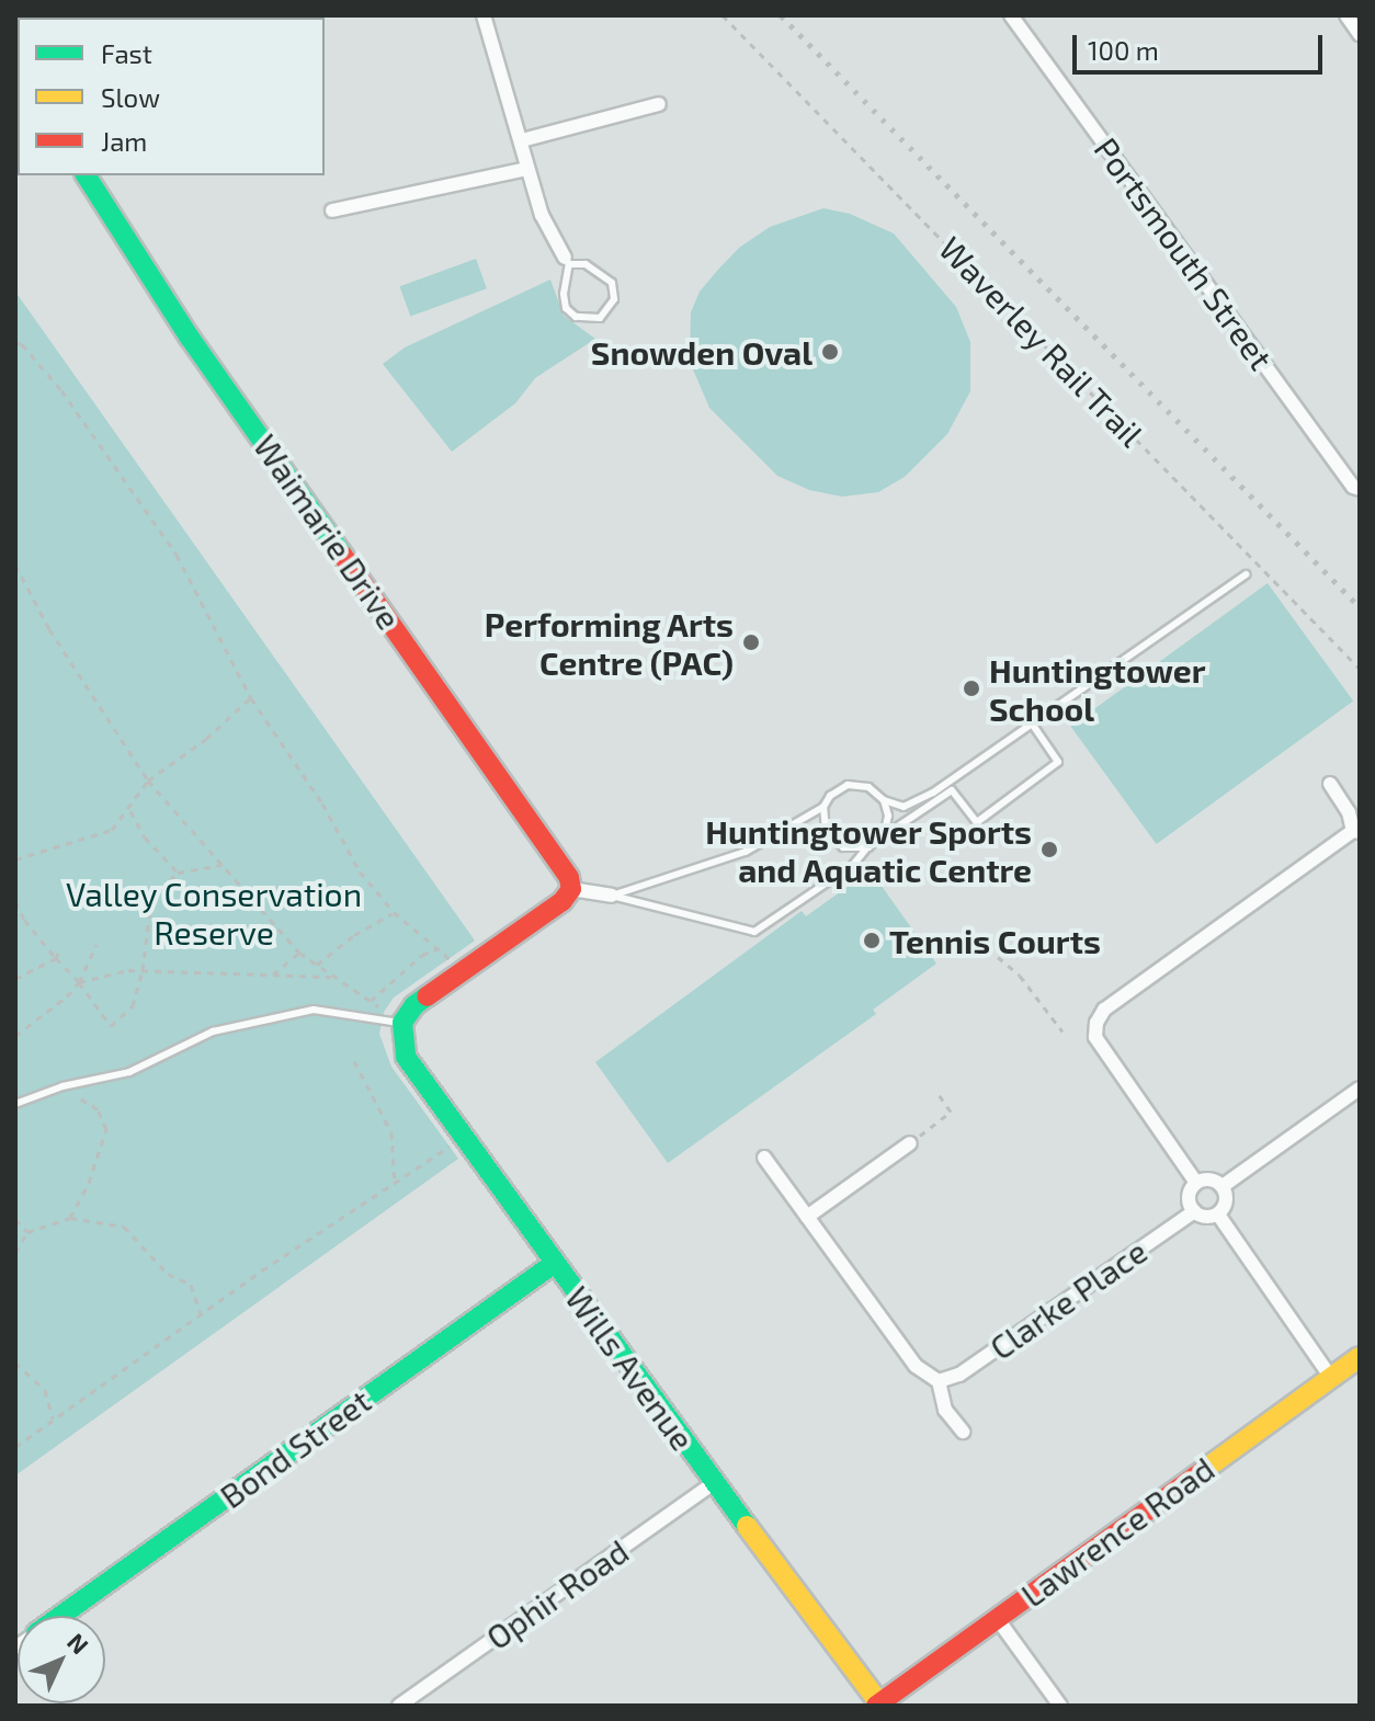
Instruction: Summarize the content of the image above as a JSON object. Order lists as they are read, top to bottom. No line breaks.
{"streets":{"street":["Portsmouth Street","Waimarie Drive","Clarke Place","Wills Avenue","Bond Street","Lawrence Road","Ophir Road"],"path":["Waverley Rail Trail"]},"crossings":[["Wills Avenue","Bond Street"],["Wills Avenue","Lawrence Road"],["Wills Avenue","Ophir Road"]],"parks":["Valley Conservation Reserve"],"places":["Snowden Oval","Performing Arts Centre (PAC)","Huntingtower School","Huntingtower Sports and Aquatic Centre","Tennis Courts"],"legend":["Fast","Slow","Jam"],"scale_bar":"100 m","north":"top right"}
